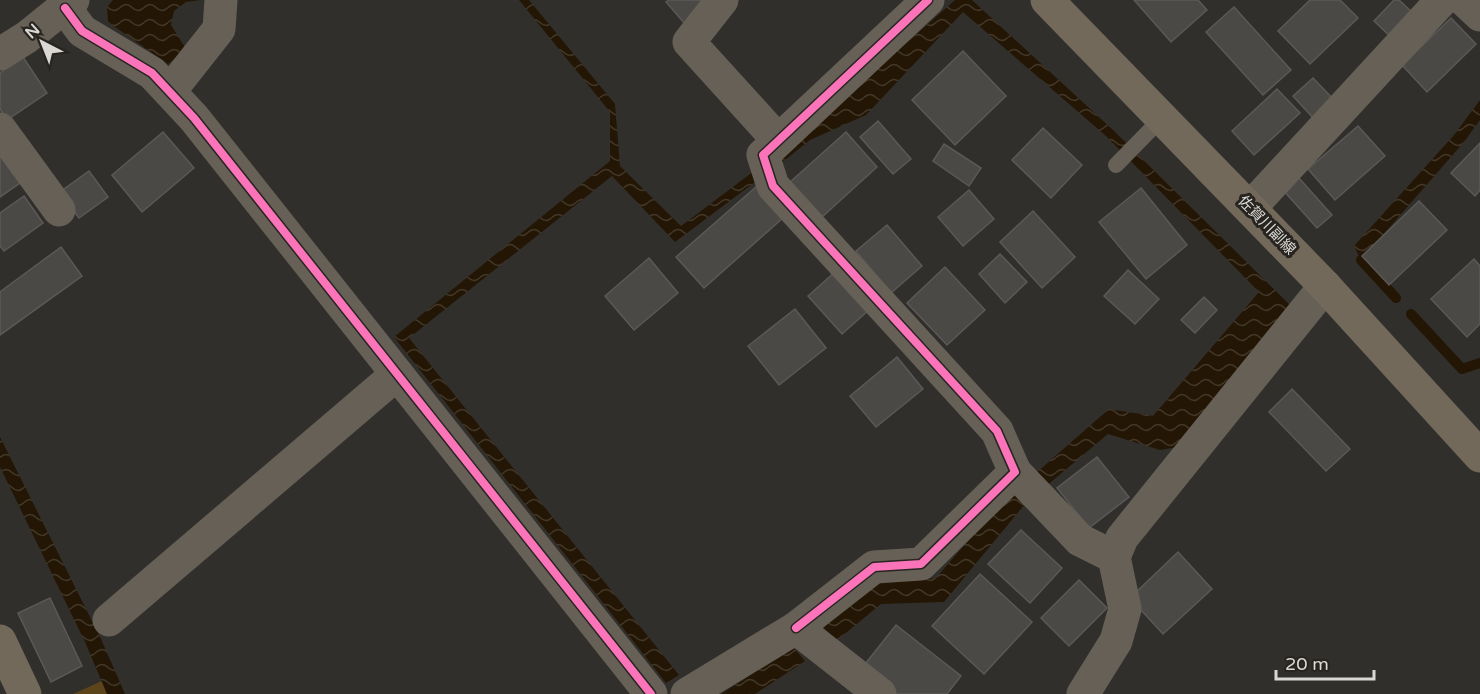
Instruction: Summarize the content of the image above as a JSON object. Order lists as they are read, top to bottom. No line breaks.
{"streets":{"main road":["佐賀川副線"]},"scale_bar":"20 m","north":"top left"}
